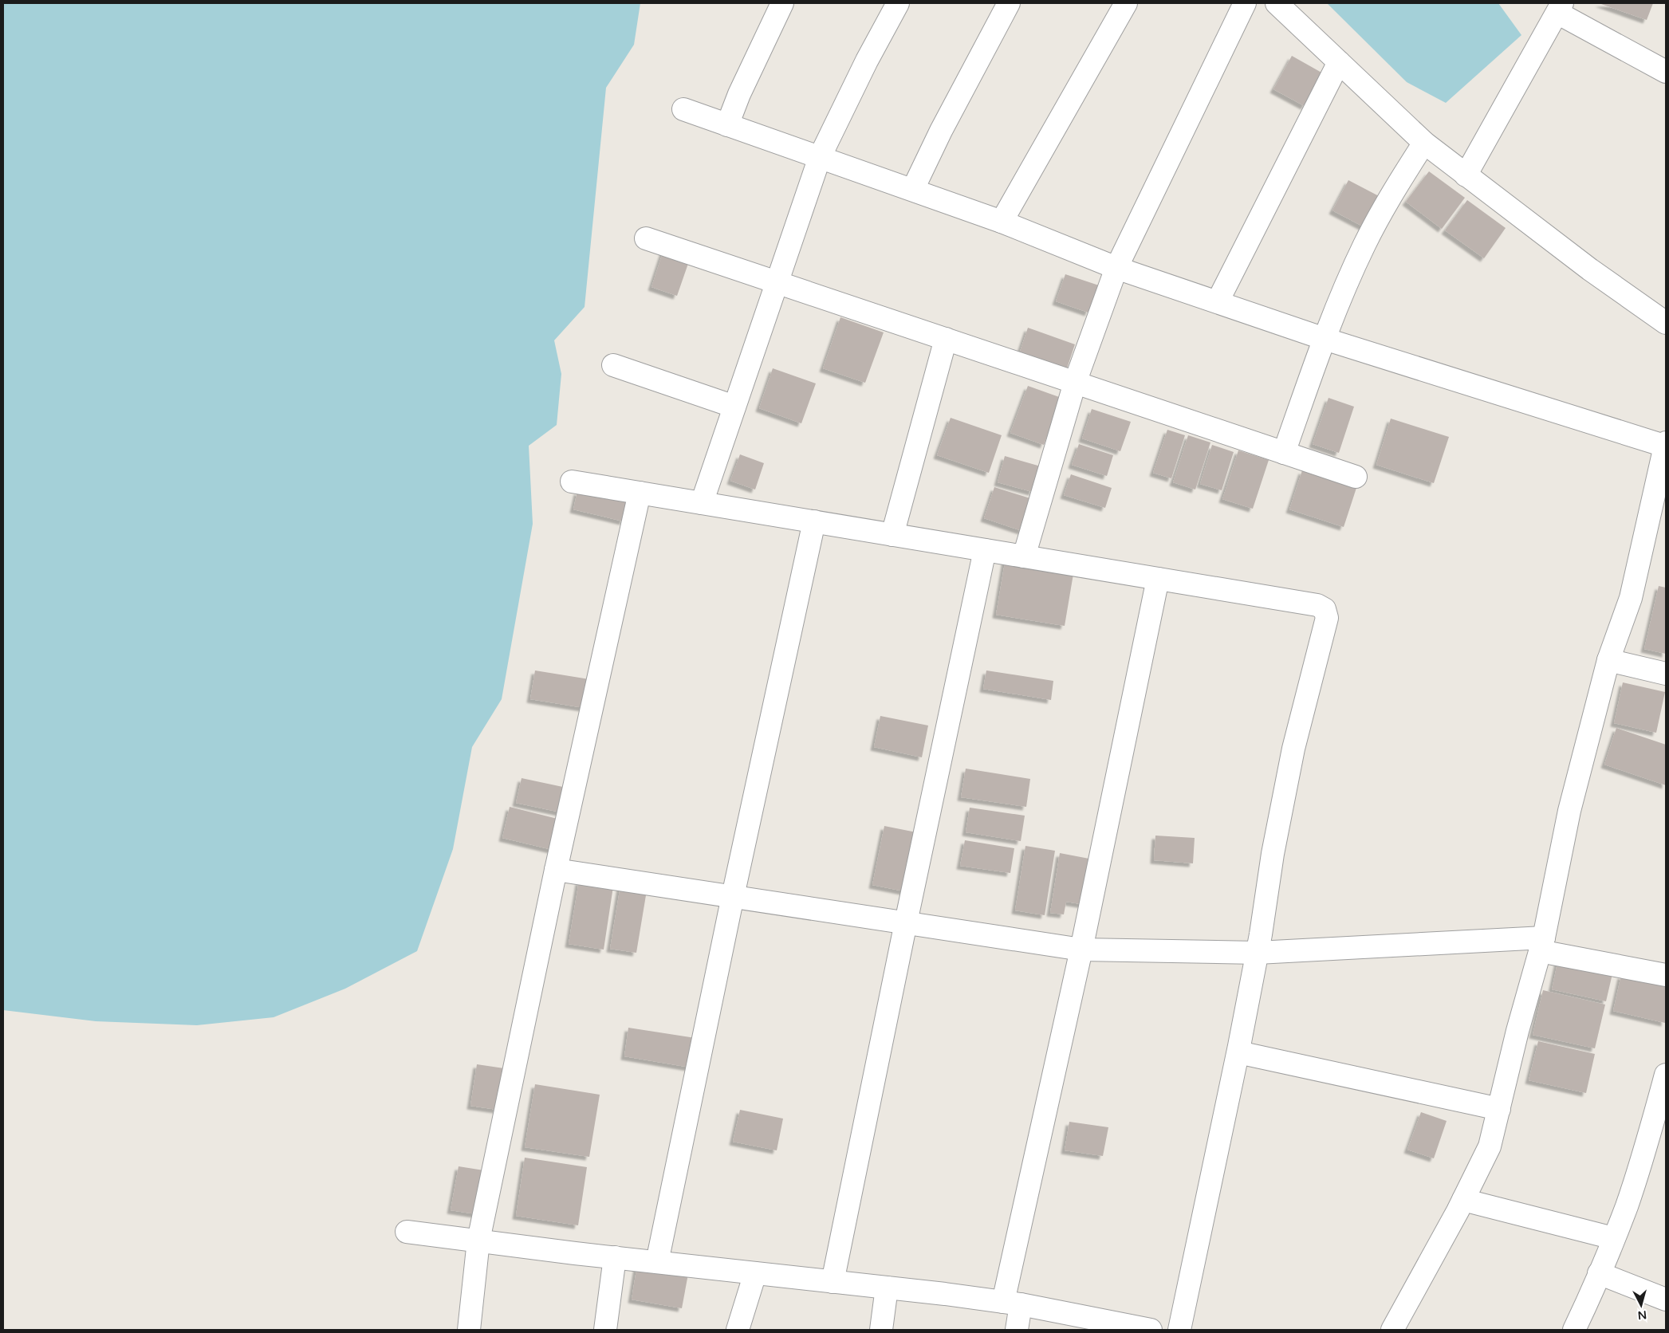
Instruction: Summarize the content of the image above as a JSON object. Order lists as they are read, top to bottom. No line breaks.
{"north":"bottom"}
